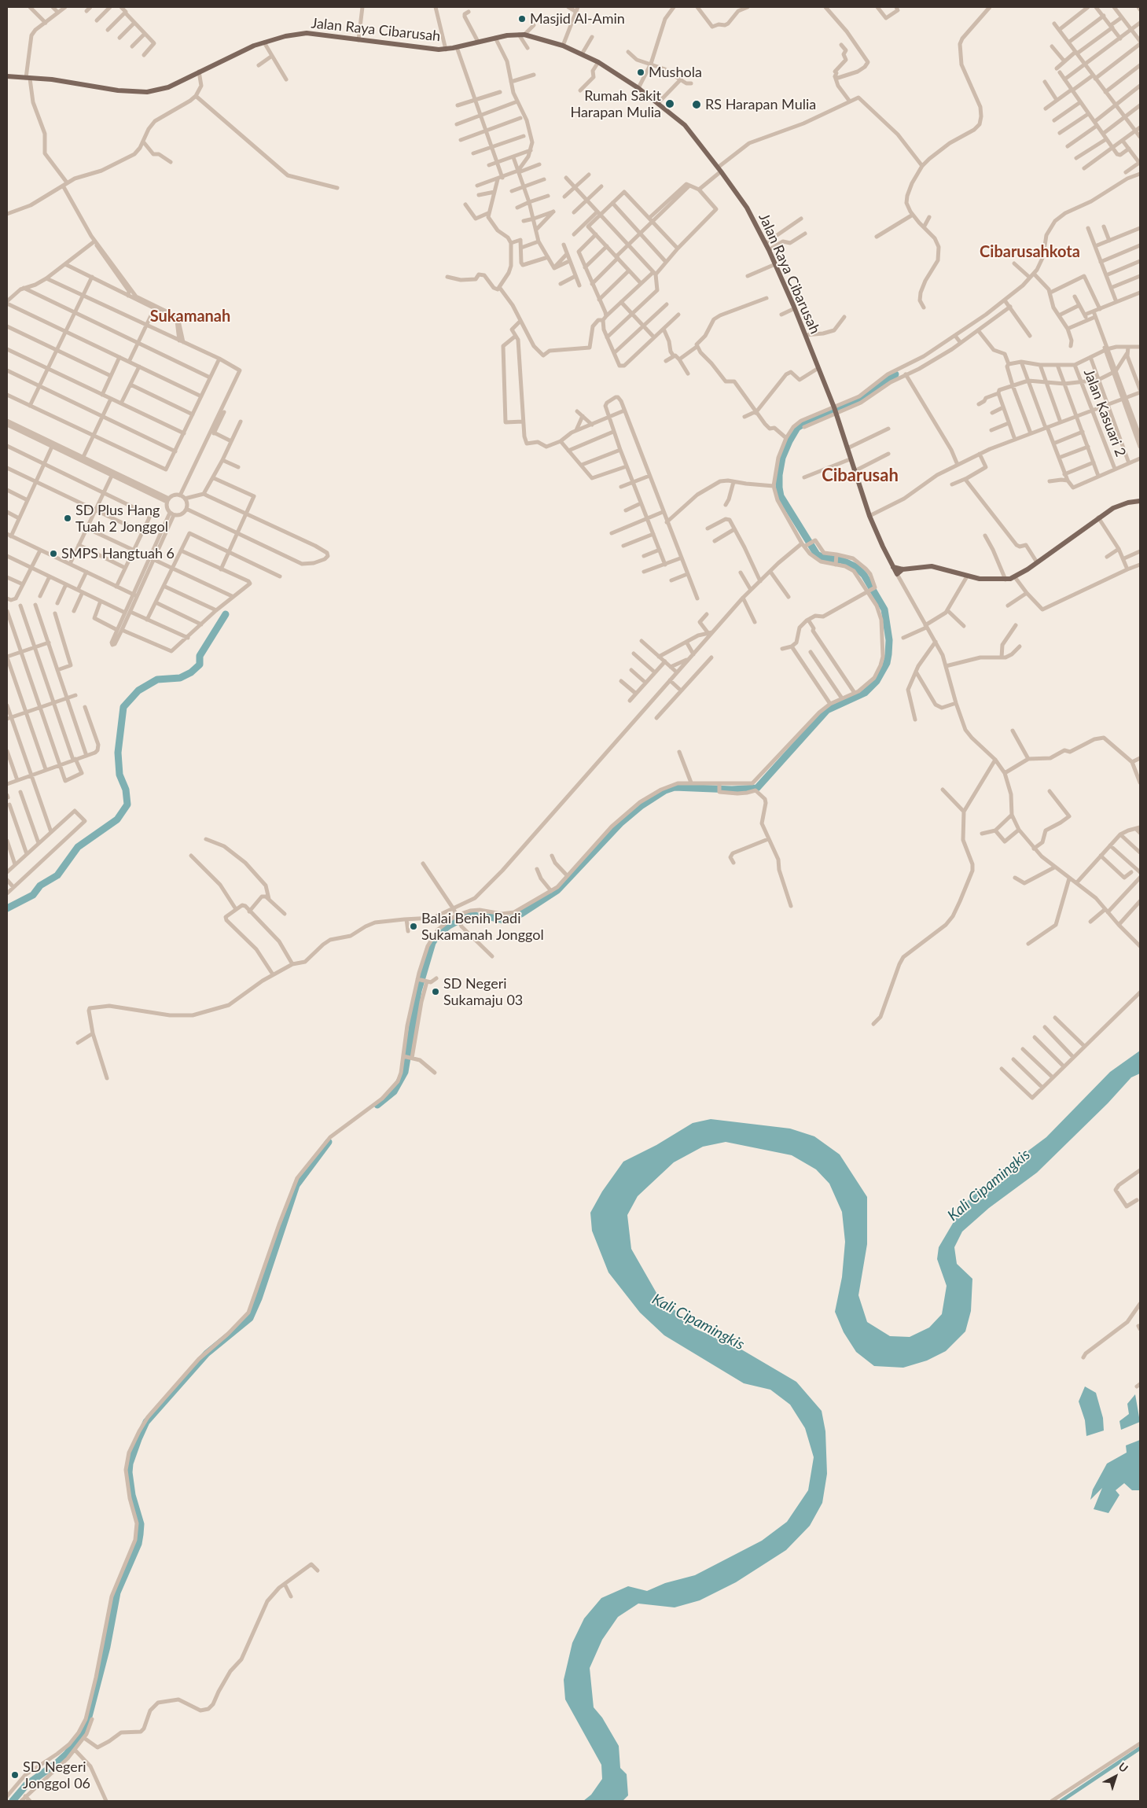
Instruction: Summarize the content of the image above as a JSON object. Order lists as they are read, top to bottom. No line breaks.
{"streets":{"main road":["Jalan Raya Cibarusah"],"street":["Jalan Kasuari 2"]},"districts":["Cibarusahkota","Sukamanah","Cibarusah"],"water":["Kali Cipamingkis"],"places":["Masjid Al-Amin","Mushola","Rumah Sakit Harapan Mulia","RS Harapan Mulia","SD Plus Hang Tuah 2 Jonggol","SMPS Hangtuah 6","Balai Benih Padi Sukamanah Jonggol","SD Negeri Sukamaju 03","SD Negeri Jonggol 06"],"north":"top right"}
